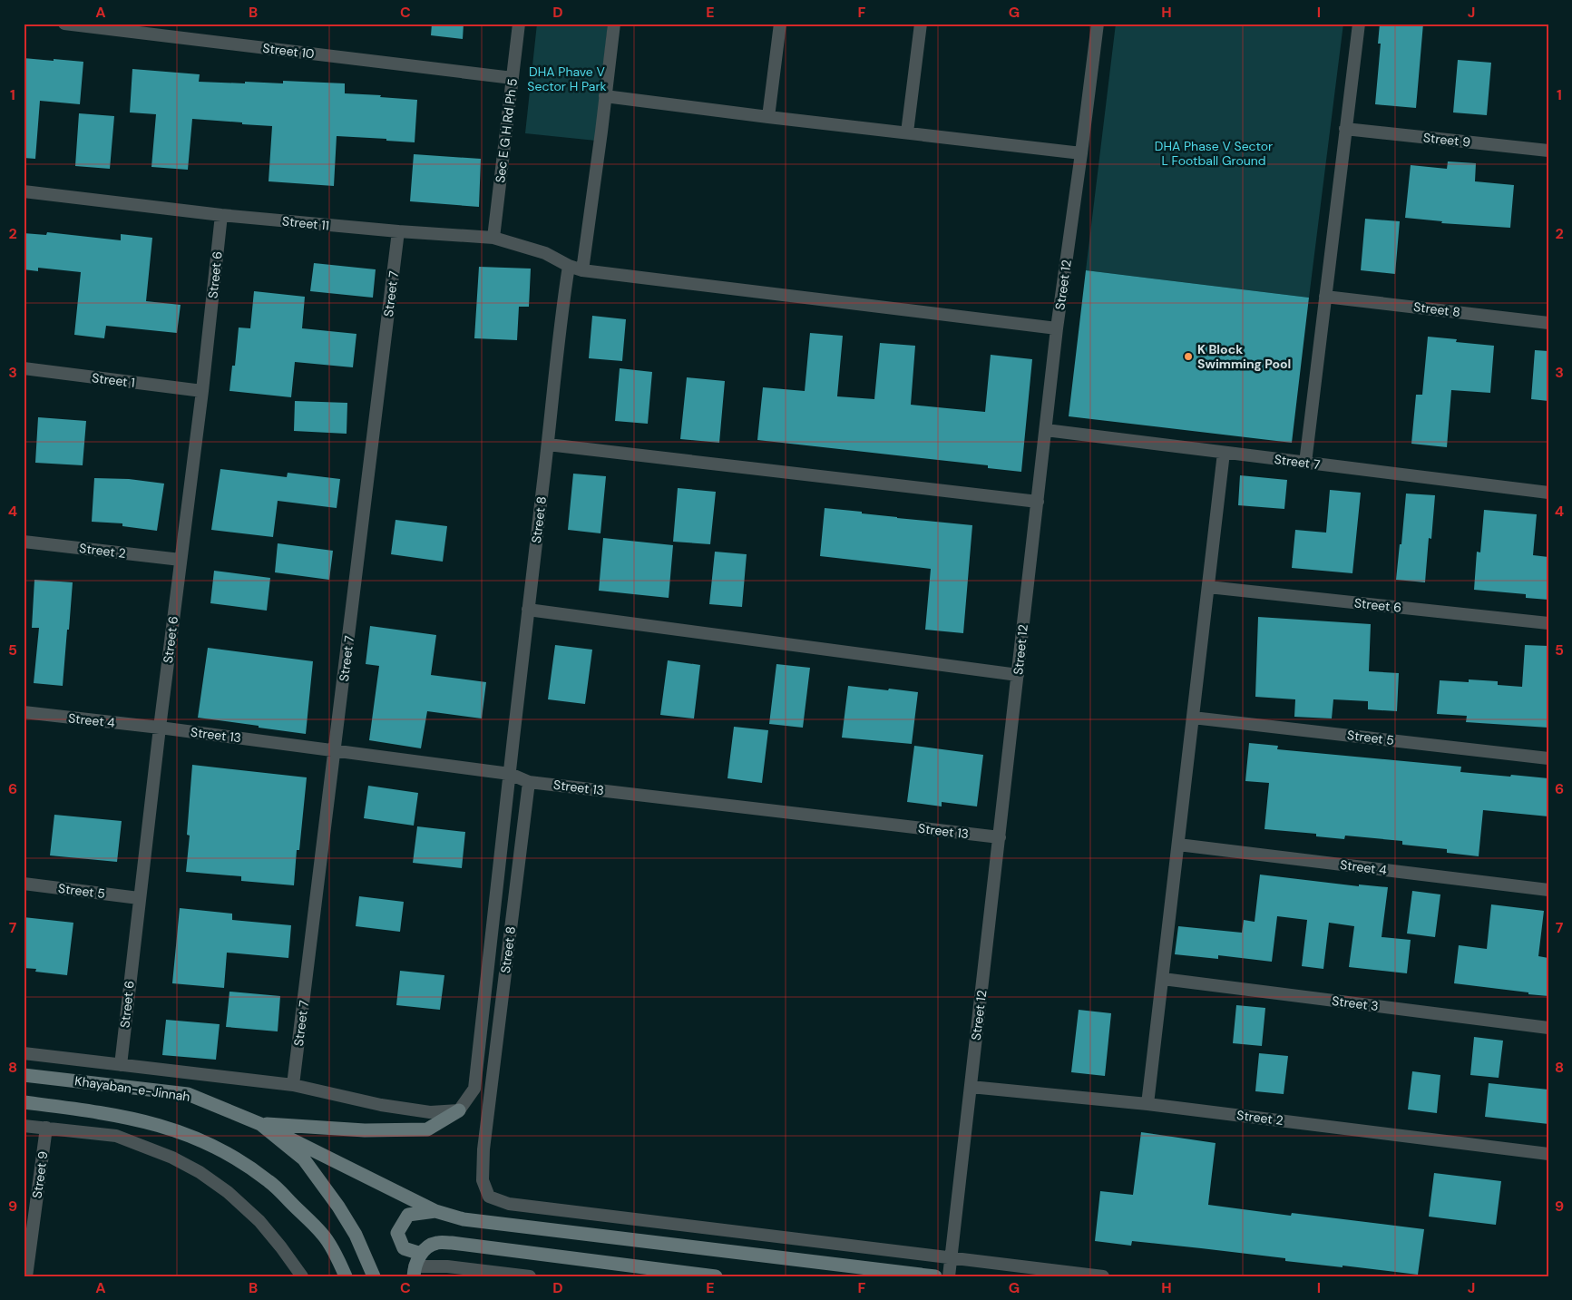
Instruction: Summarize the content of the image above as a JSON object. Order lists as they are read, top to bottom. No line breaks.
{"streets":{"main road":["Khayaban-e-Jinnah"],"street":["Street 10","Sec E G H Rd Ph 5","Street 9","Street 11","Street 6","Street 12","Street 7","Street 8","Street 1","Street 2","Street 4","Street 13","Street 5","Street 3"]},"crossings":[["Street 10","Sec E G H Rd Ph 5"],["Sec E G H Rd Ph 5","Street 11"],["Street 11","Street 6"],["Street 11","Street 12"],["Street 11","Street 7"],["Street 11","Street 8"],["Street 6","Street 1"],["Street 6","Street 2"],["Street 6","Street 4"],["Street 6","Street 13"],["Street 6","Street 5"],["Street 12","Street 7"],["Street 12","Street 8"],["Street 12","Street 2"],["Street 12","Street 13"],["Street 7","Street 13"],["Street 8","Street 13"],["Street 4","Street 13"]],"parks":["DHA Phave V Sector H Park","DHA Phase V Sector L Football Ground"],"places":["K Block Swimming Pool"],"grid":{"columns":["A","B","C","D","E","F","G","H","I","J"],"rows":["1","2","3","4","5","6","7","8","9"]}}
